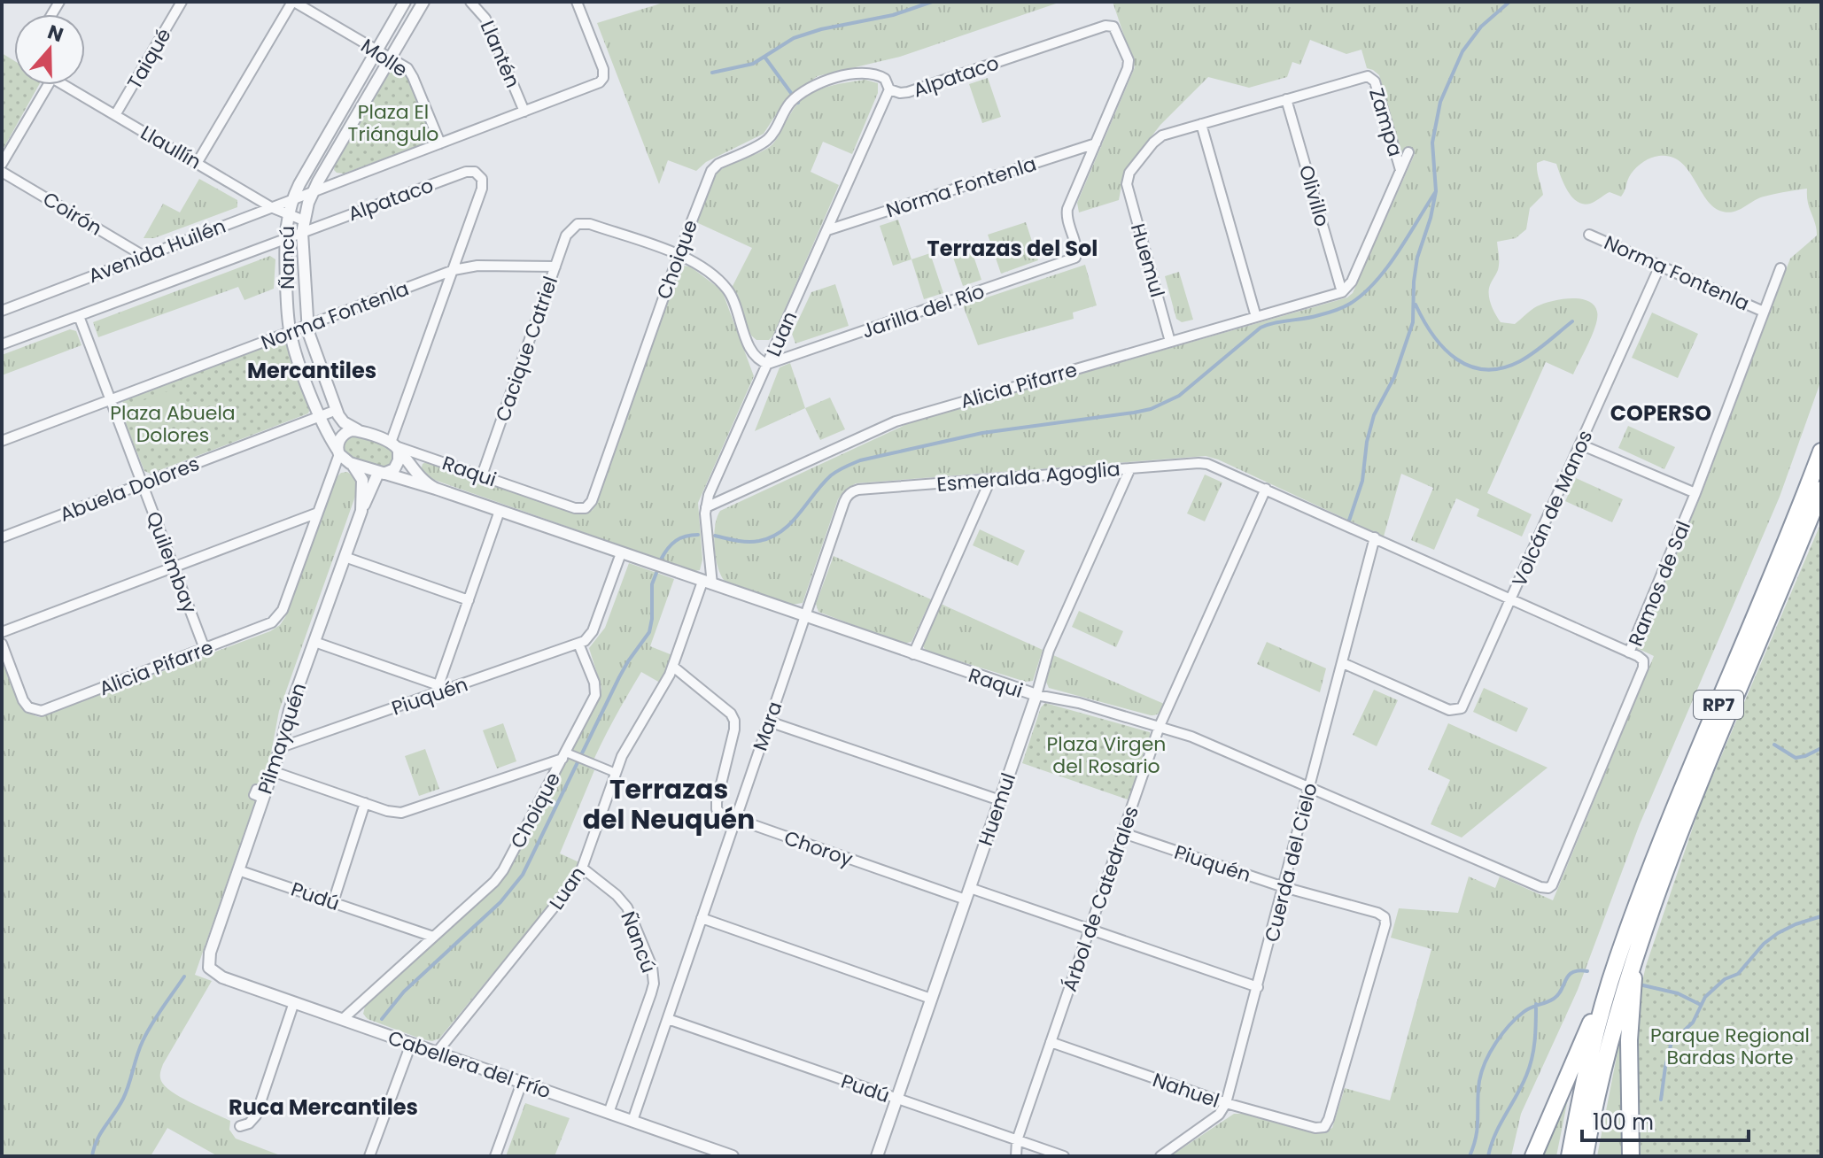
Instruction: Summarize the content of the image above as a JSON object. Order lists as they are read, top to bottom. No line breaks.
{"streets":{"highway":["RP7"],"street":["Llantén","Molle","Taiqué","Alpataco","Zampa","Llaullín","Norma Fontenla","Olivillo","Coirón","Avenida Huilén","Ñancú","Choique","Huemul","Jarilla del Río","Luan","Cacique Catriel","Alicia Pifarre","Raqui","Esmeralda Agoglia","Abuela Dolores","Volcán de Manos","Quilembay","Ramos de Sal","Piuquén","Mara","Pilmayquén","Choroy","Cuerda del Cielo","Pudú","Árbol de Catedrales","Cabellera del Frío","Nahuel"]},"crossings":[["Llantén","Alpataco"],["Molle","Alpataco"],["Molle","Ñancú"],["Taiqué","Llaullín"],["Alpataco","Norma Fontenla"],["Alpataco","Avenida Huilén"],["Alpataco","Ñancú"],["Alpataco","Choique"],["Alpataco","Jarilla del Río"],["Alpataco","Luan"],["Zampa","Olivillo"],["Llaullín","Avenida Huilén"],["Llaullín","Ñancú"],["Norma Fontenla","Ñancú"],["Norma Fontenla","Jarilla del Río"],["Norma Fontenla","Luan"],["Norma Fontenla","Cacique Catriel"],["Norma Fontenla","Volcán de Manos"],["Norma Fontenla","Quilembay"],["Norma Fontenla","Ramos de Sal"],["Olivillo","Alicia Pifarre"],["Coirón","Avenida Huilén"],["Avenida Huilén","Ñancú"],["Avenida Huilén","Quilembay"],["Ñancú","Luan"],["Ñancú","Raqui"],["Ñancú","Abuela Dolores"],["Ñancú","Cabellera del Frío"],["Choique","Cacique Catriel"],["Choique","Raqui"],["Choique","Piuquén"],["Choique","Pudú"],["Choique","Cabellera del Frío"],["Huemul","Alicia Pifarre"],["Huemul","Raqui"],["Huemul","Esmeralda Agoglia"],["Huemul","Choroy"],["Huemul","Pudú"],["Jarilla del Río","Luan"],["Luan","Alicia Pifarre"],["Luan","Raqui"],["Luan","Cabellera del Frío"],["Cacique Catriel","Raqui"],["Alicia Pifarre","Quilembay"],["Raqui","Ramos de Sal"],["Raqui","Mara"],["Raqui","Pilmayquén"],["Raqui","Cuerda del Cielo"],["Raqui","Árbol de Catedrales"],["Esmeralda Agoglia","Mara"],["Esmeralda Agoglia","Árbol de Catedrales"],["Abuela Dolores","Quilembay"],["Volcán de Manos","Cuerda del Cielo"],["Piuquén","Pilmayquén"],["Piuquén","Cuerda del Cielo"],["Piuquén","Árbol de Catedrales"],["Piuquén","Nahuel"],["Mara","Choroy"],["Mara","Pudú"],["Mara","Cabellera del Frío"],["Pilmayquén","Pudú"],["Pilmayquén","Cabellera del Frío"],["Cuerda del Cielo","Nahuel"],["Pudú","Árbol de Catedrales"],["Árbol de Catedrales","Nahuel"]],"districts":["Terrazas del Sol","Mercantiles","COPERSO","Terrazas del Neuquén","Ruca Mercantiles"],"parks":["Plaza El Triángulo","Plaza Abuela Dolores","Plaza Virgen del Rosario","Parque Regional Bardas Norte"],"scale_bar":"100 m","north":"top"}
